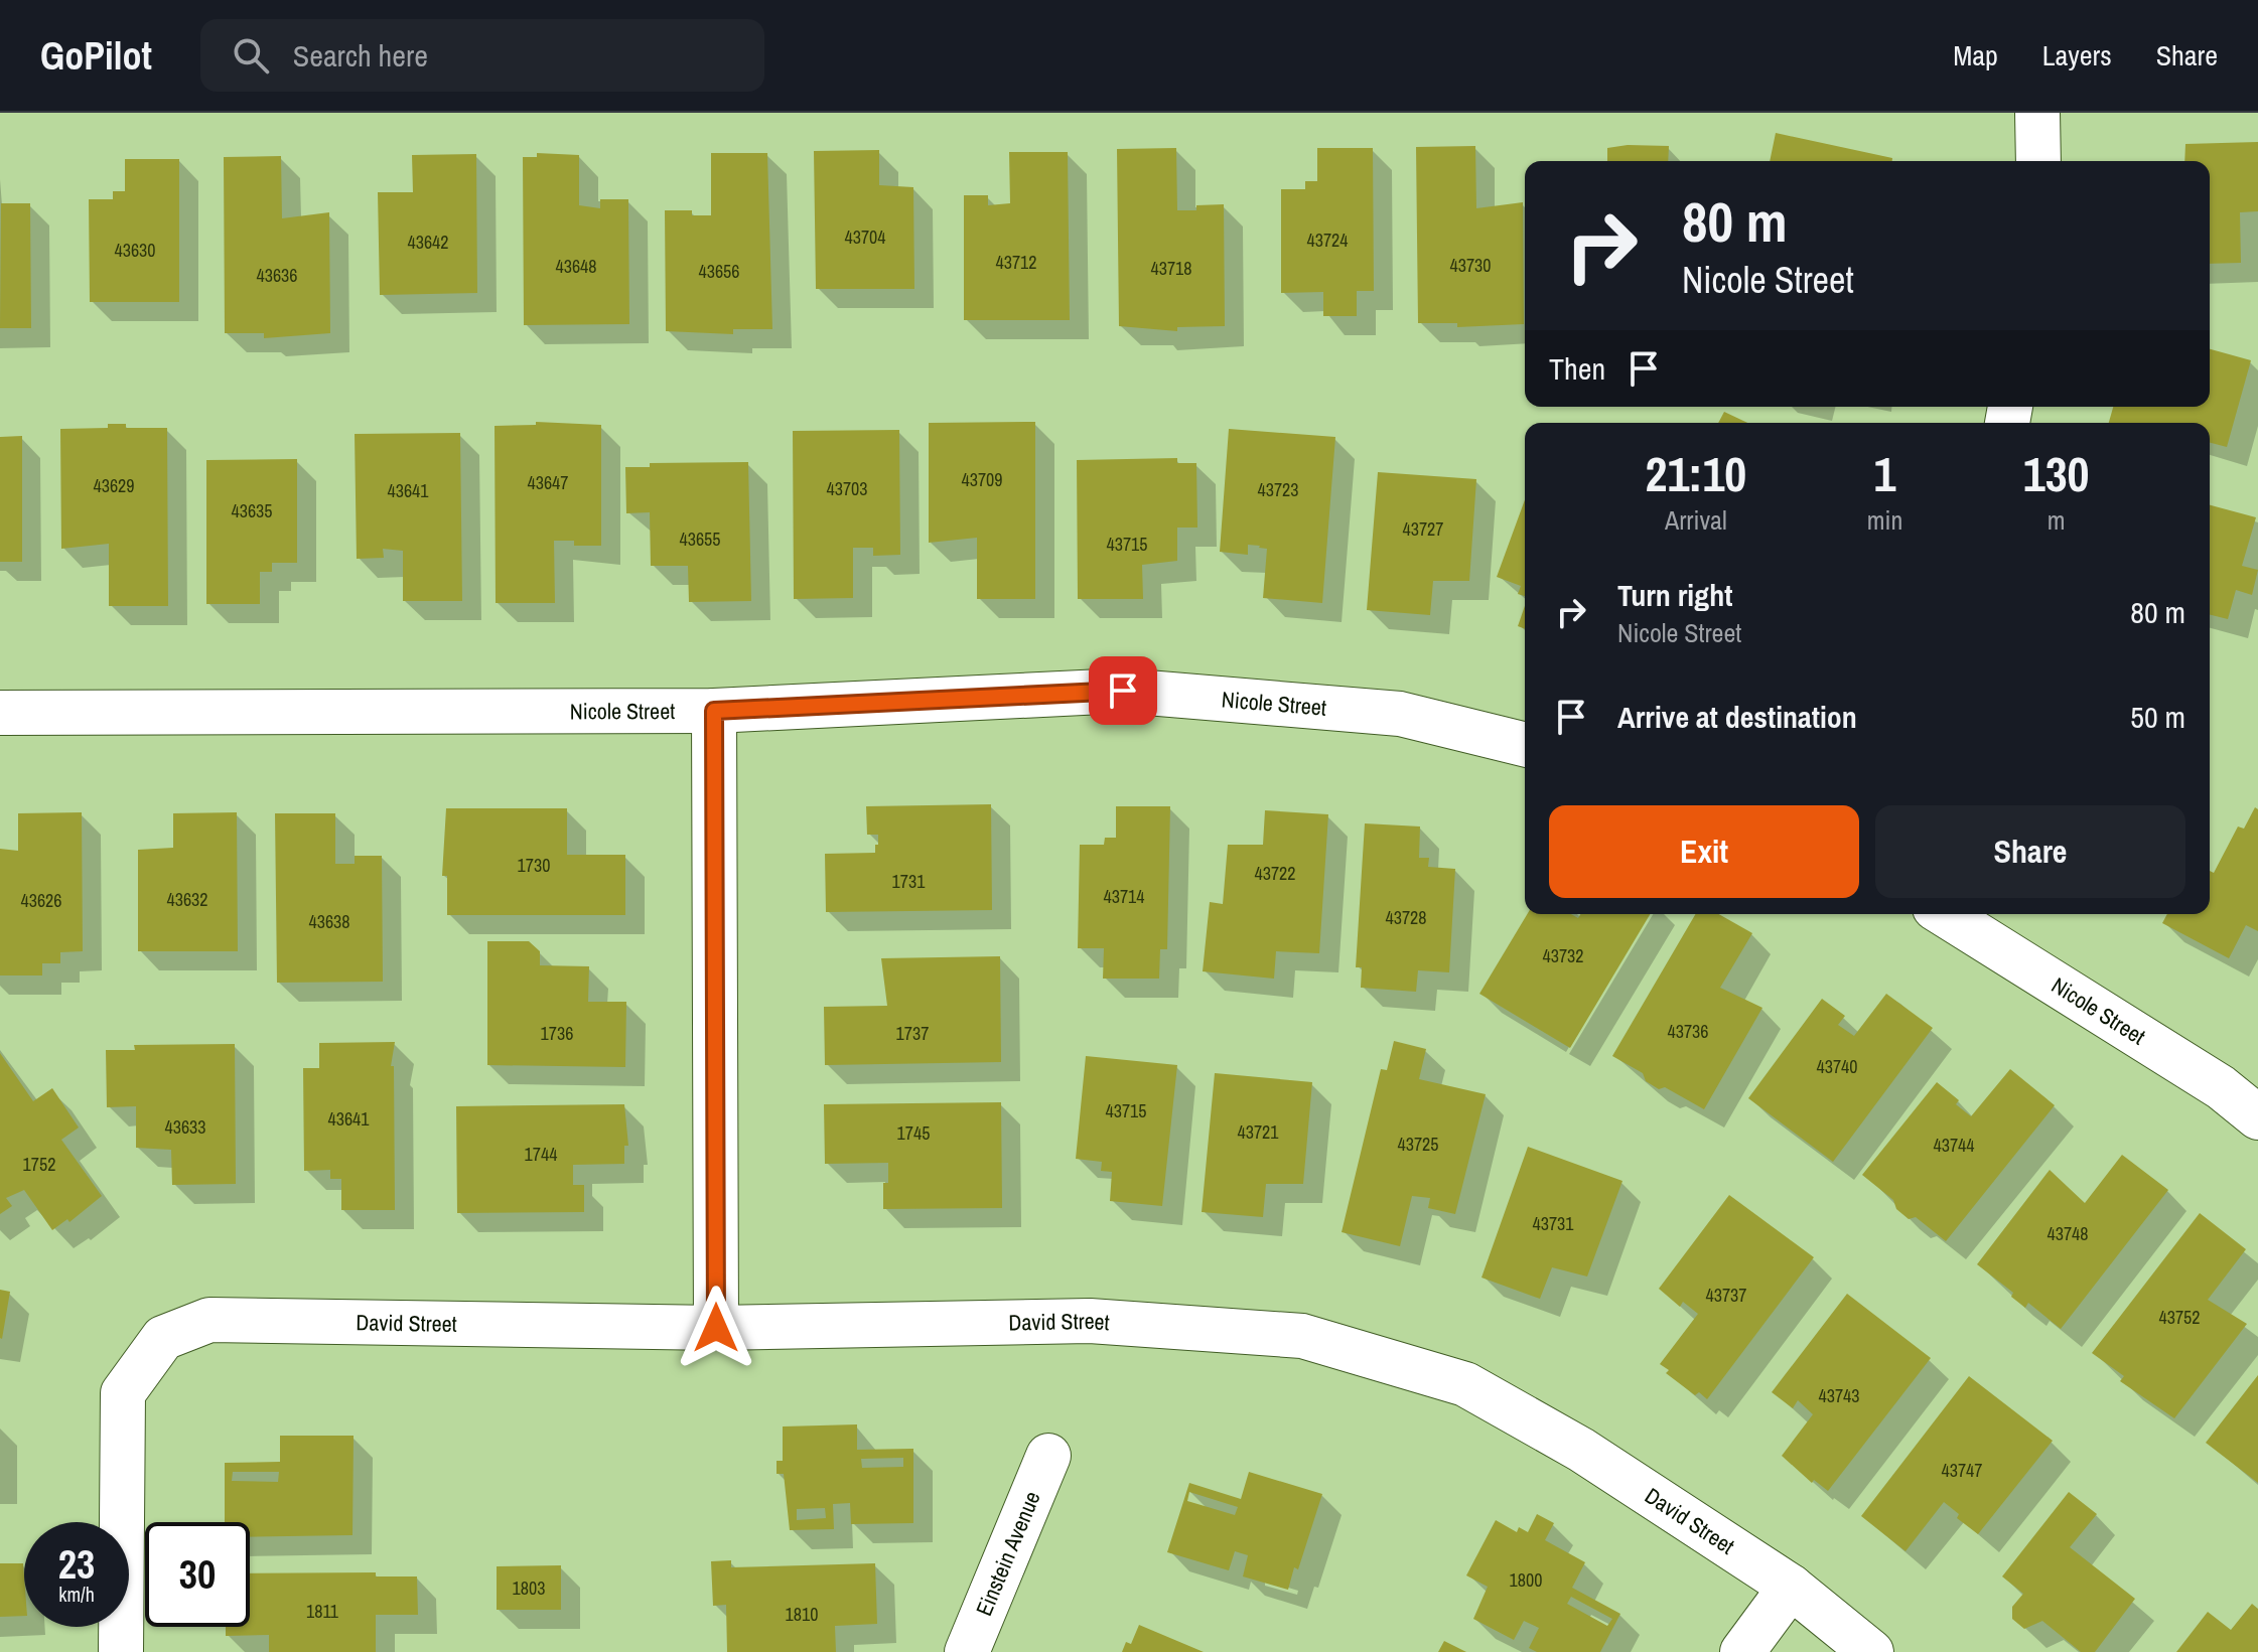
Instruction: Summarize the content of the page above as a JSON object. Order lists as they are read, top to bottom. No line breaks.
{"streets":{"street":["Nicole Street","David Street","Einstein Avenue"]},"house_numbers":["43704","43724","43642","43630","43712","43730","43648","43718","43656","43636","43709","43647","43629","43703","43723","43641","43635","43727","43655","43715","1730","43722","1731","43714","43632","43626","43728","43638","43732","43736","1736","1737","43740","43715","43641","43633","43721","1745","43725","43744","1744","1752","43731","43748","43737","43752","43743","43747","1800","1803","1811","1810"],"page":{"header":"GoPilot","search":"Search here","nav":["Map","Layers","Share"],"turn":["80 m","Nicole Street"],"then":"Then","eta":["21:10","Arrival","1","min","130","m"],"list":[{"name":"Turn right","note":"Nicole Street","value":"80 m"},{"name":"Arrive at destination","value":"50 m"}],"buttons":["Exit","Share"],"speed":"23 km/h","limit":"30"}}
